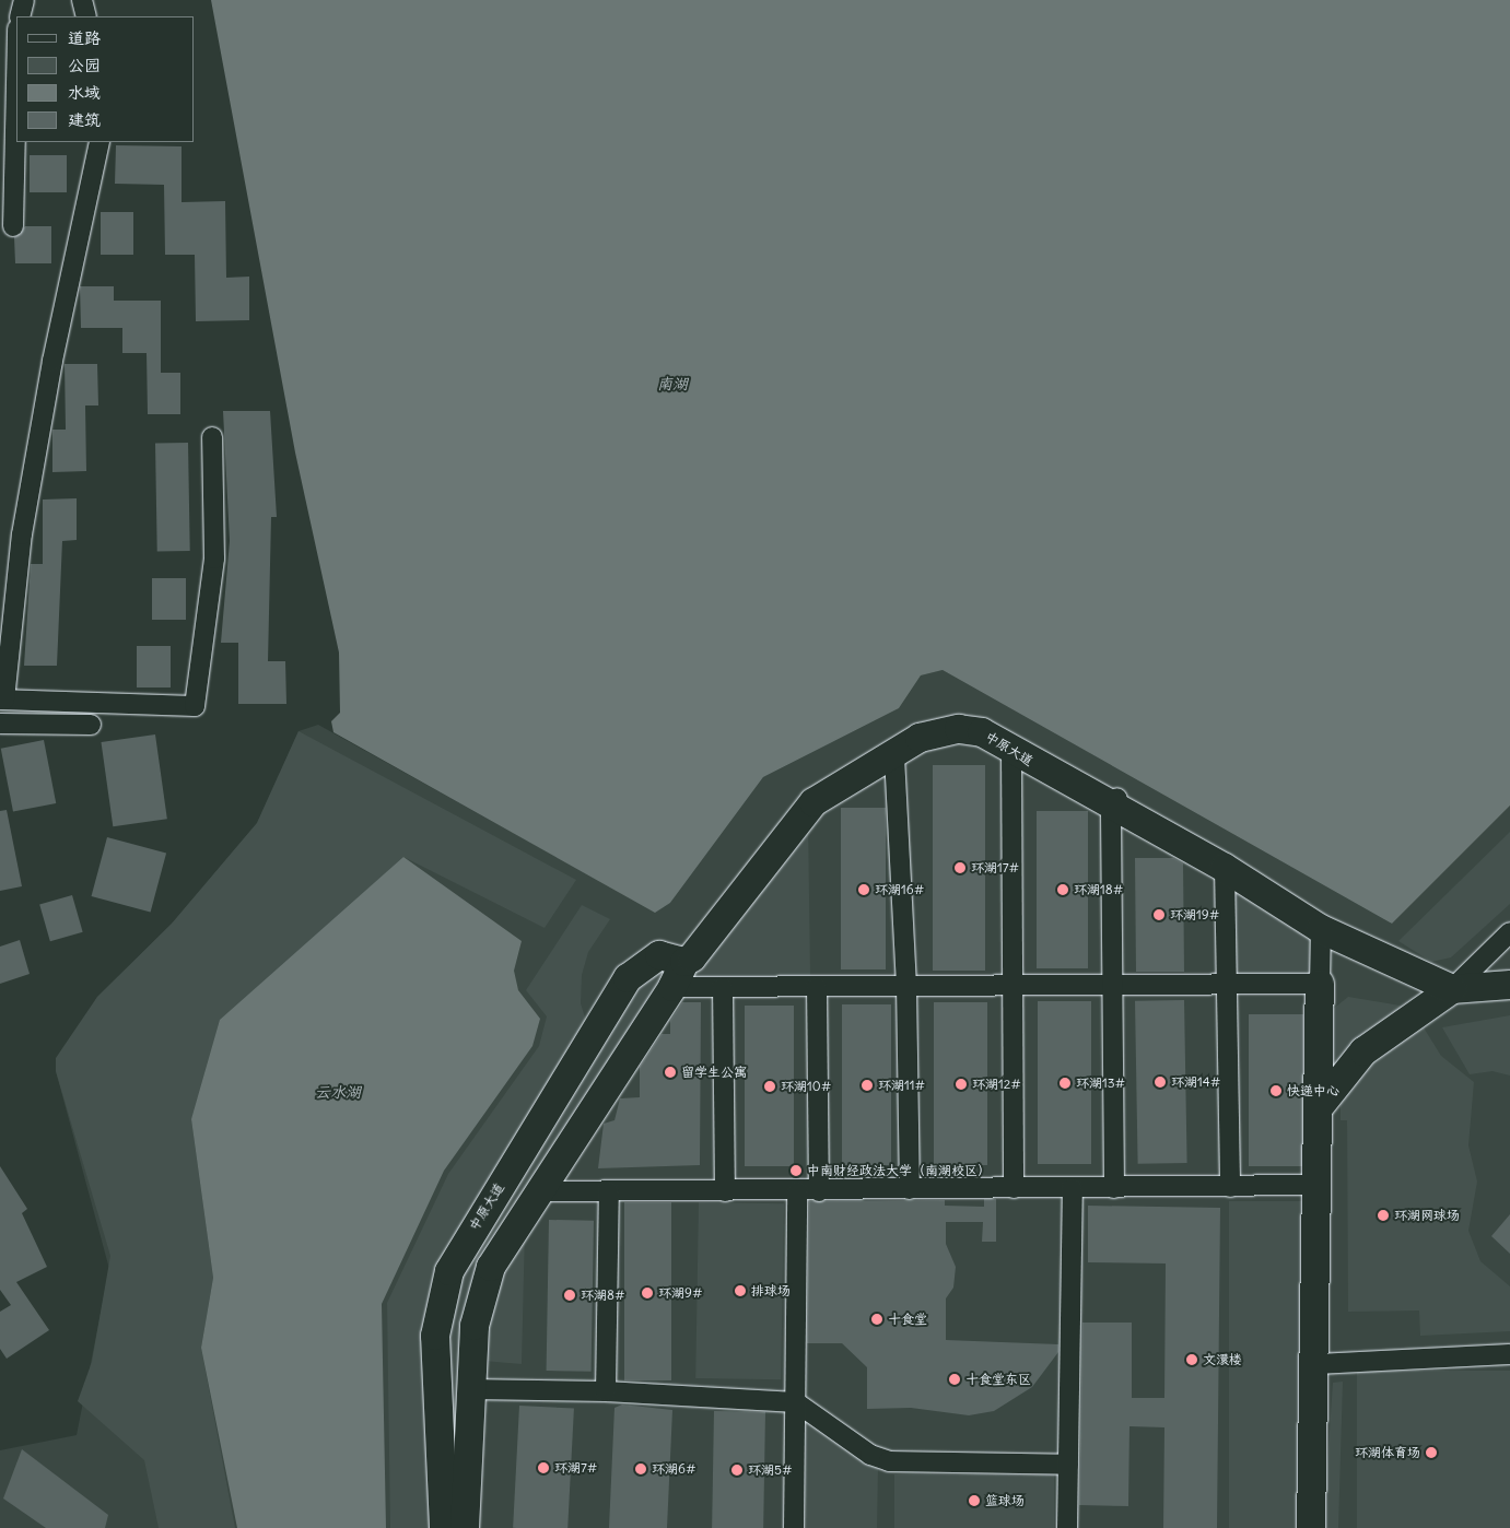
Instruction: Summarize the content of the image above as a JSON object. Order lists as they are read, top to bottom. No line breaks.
{"streets":{"main road":["中原大道"]},"water":["南湖","云水湖"],"places":["环湖17#","环湖16#","环湖18#","环湖19#","留学生公寓","环湖14#","环湖13#","环湖12#","环湖11#","环湖10#","快递中心","中南财经政法大学（南湖校区）","环湖网球场","排球场","环湖9#","环湖8#","十食堂","文澴楼","十食堂东区","环湖体育场","环湖7#","环湖6#","环湖5#","篮球场"],"legend":["道路","公园","水域","建筑"]}
